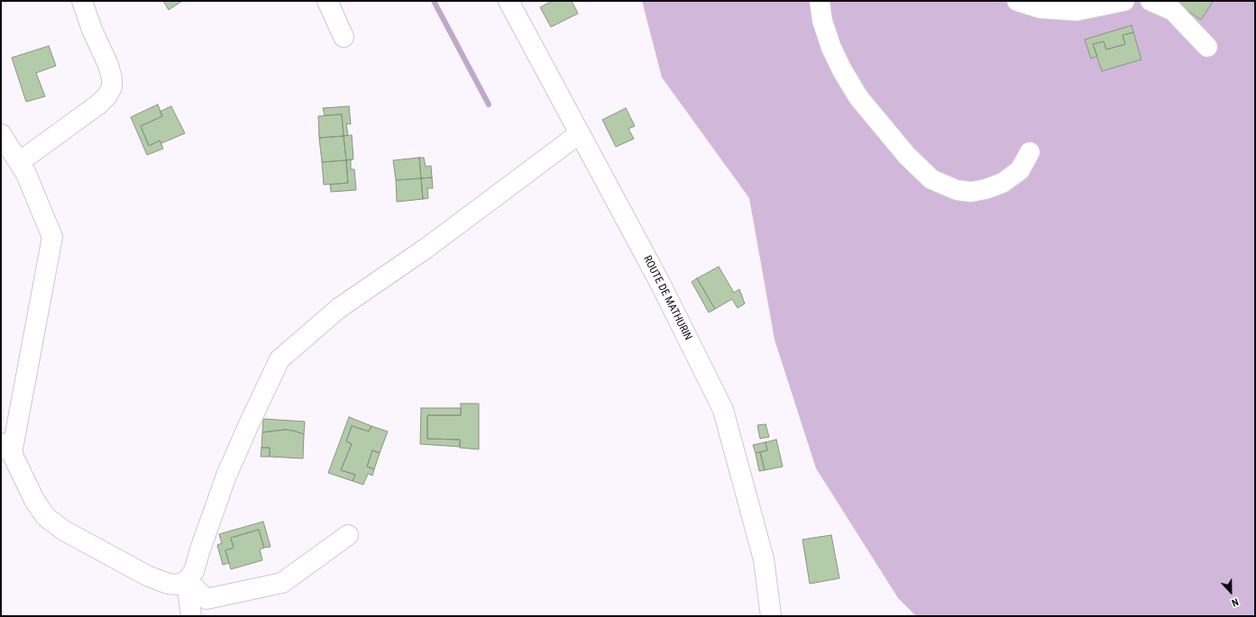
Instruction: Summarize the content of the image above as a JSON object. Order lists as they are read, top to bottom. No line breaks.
{"streets":{"street":["ROUTE DE MATHURIN"]},"north":"bottom"}
